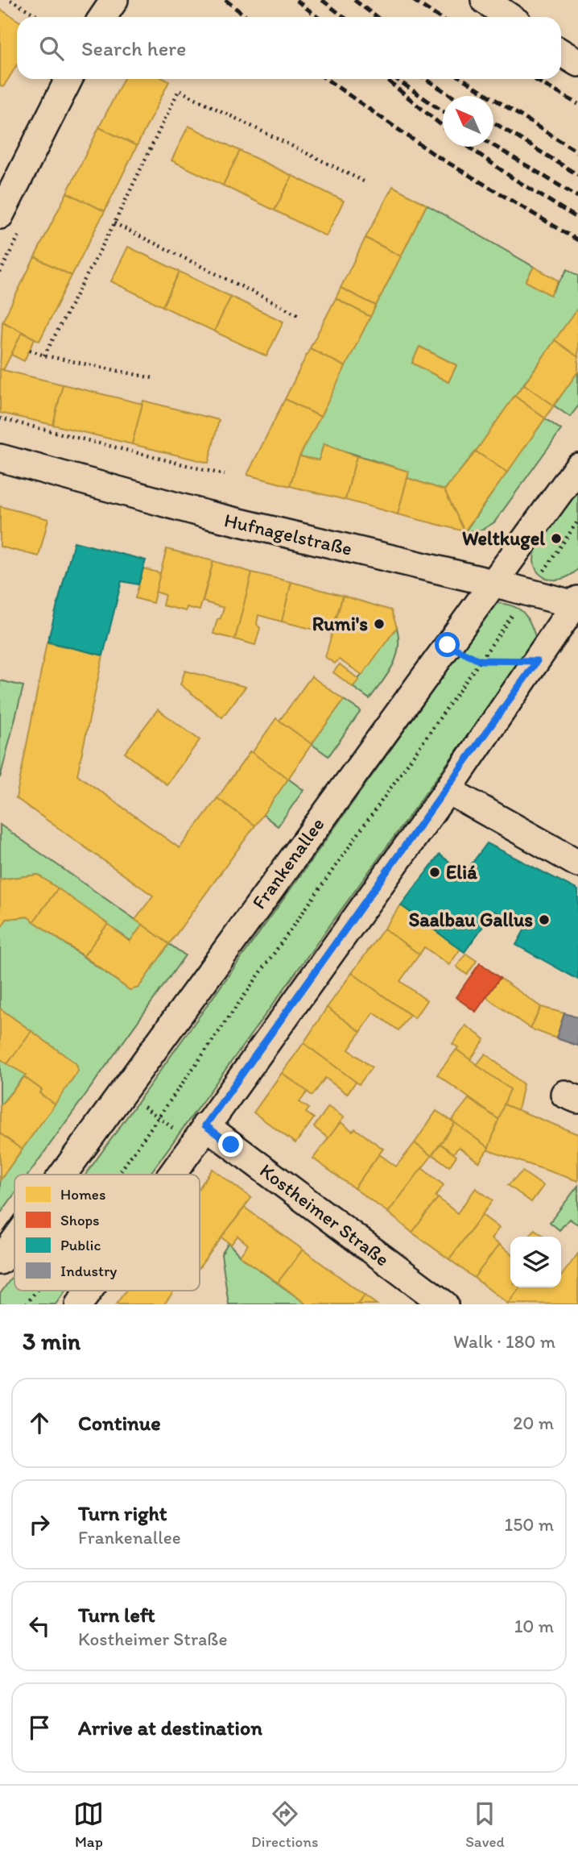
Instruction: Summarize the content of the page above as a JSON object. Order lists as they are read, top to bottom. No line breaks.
{"streets":{"street":["Hufnagelstraße","Frankenallee","Kostheimer Straße"]},"crossings":[["Hufnagelstraße","Frankenallee"]],"places":["Weltkugel","Rumi's","Eliá","Saalbau Gallus"],"legend":["Homes","Shops","Public","Industry"],"north":"top left","page":{"search":"Search here","heading":["3 min","Walk · 180 m"],"list":[["Continue","20 m"],["Turn right","Frankenallee","150 m"],["Turn left","Kostheimer Straße","10 m"],"Arrive at destination"],"nav":["Map","Directions","Saved"]}}
